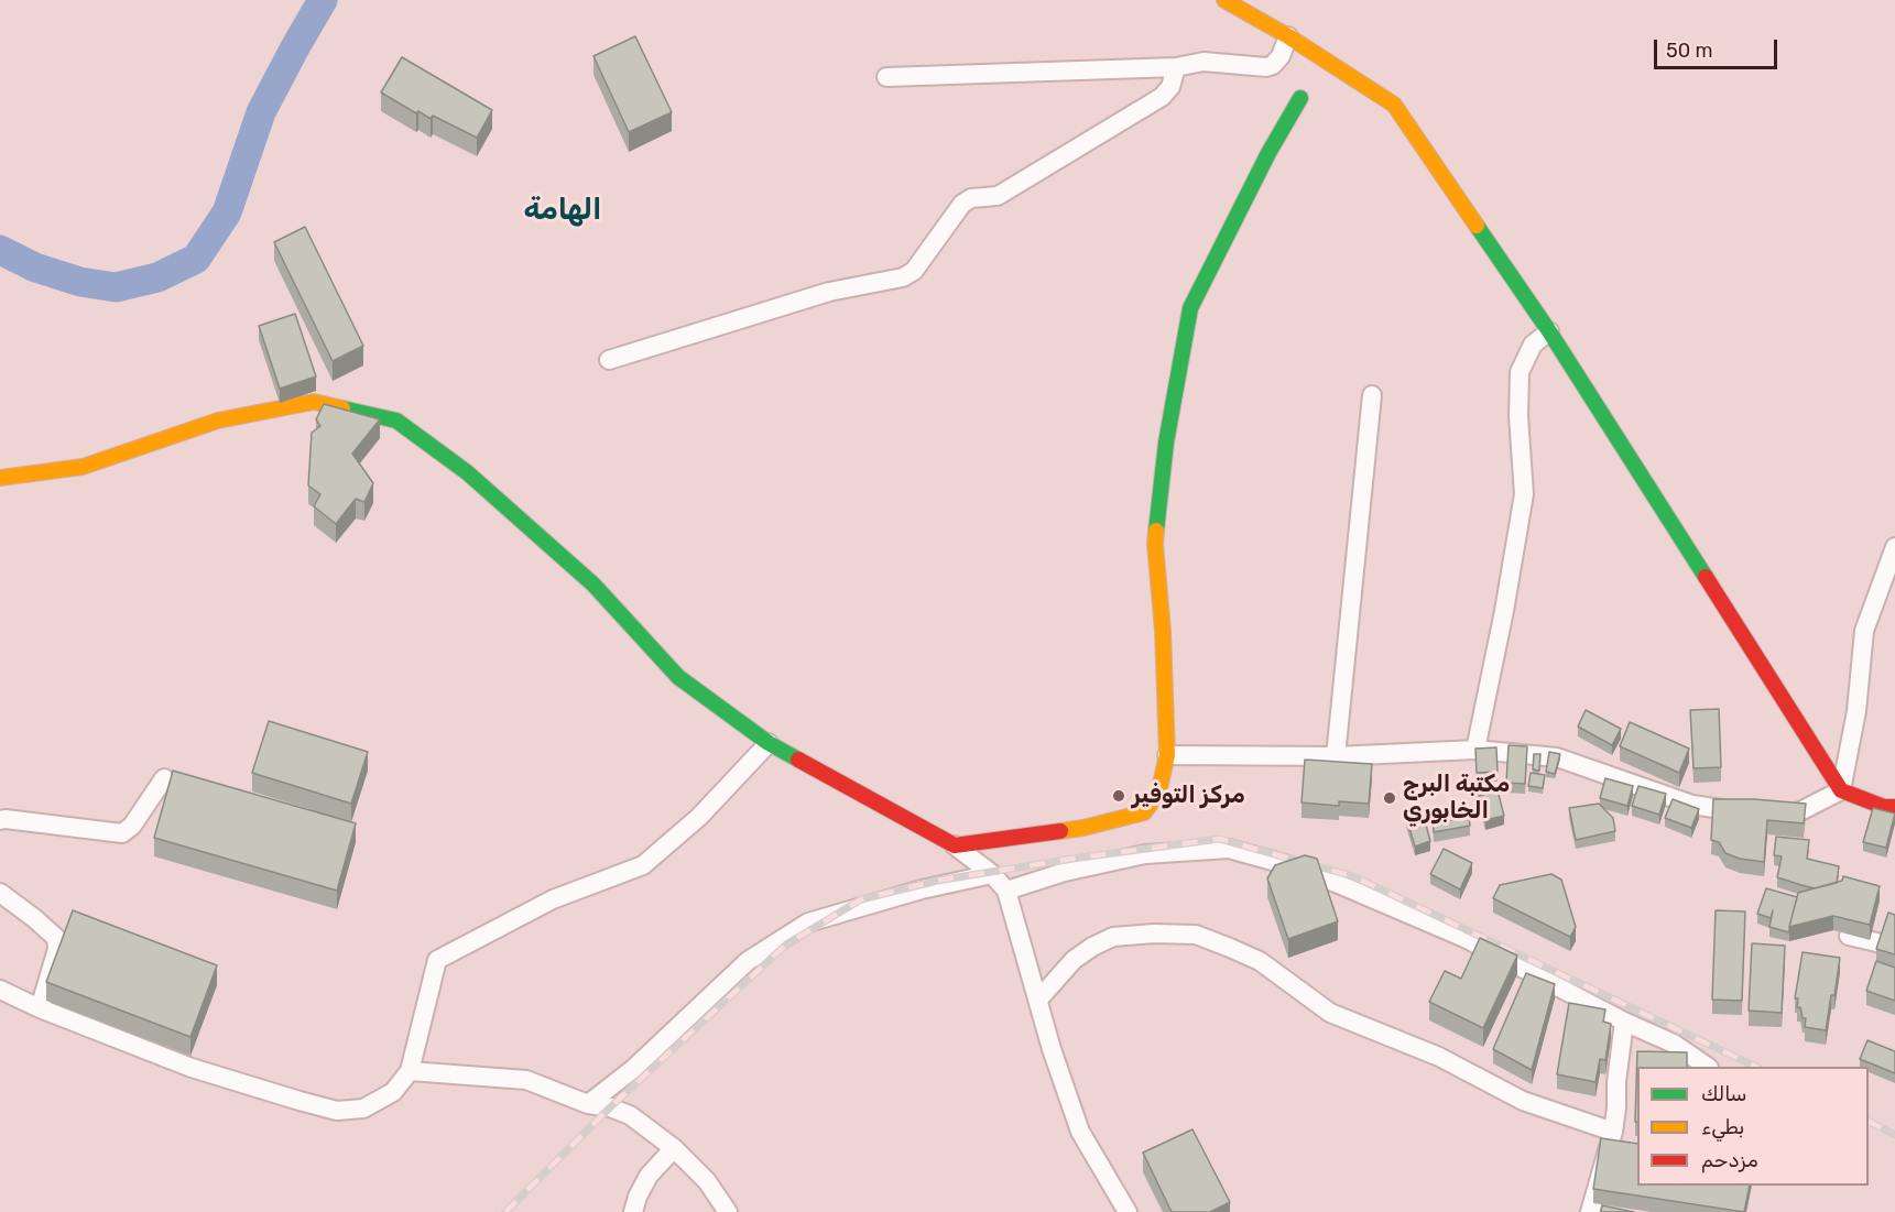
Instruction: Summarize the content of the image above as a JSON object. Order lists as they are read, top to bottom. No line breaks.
{"districts":["الهامة"],"places":["مركز التوفير","مكتبة البرج الخابوري"],"legend":["سالك","بطيء","مزدحم"],"scale_bar":"50 m"}
